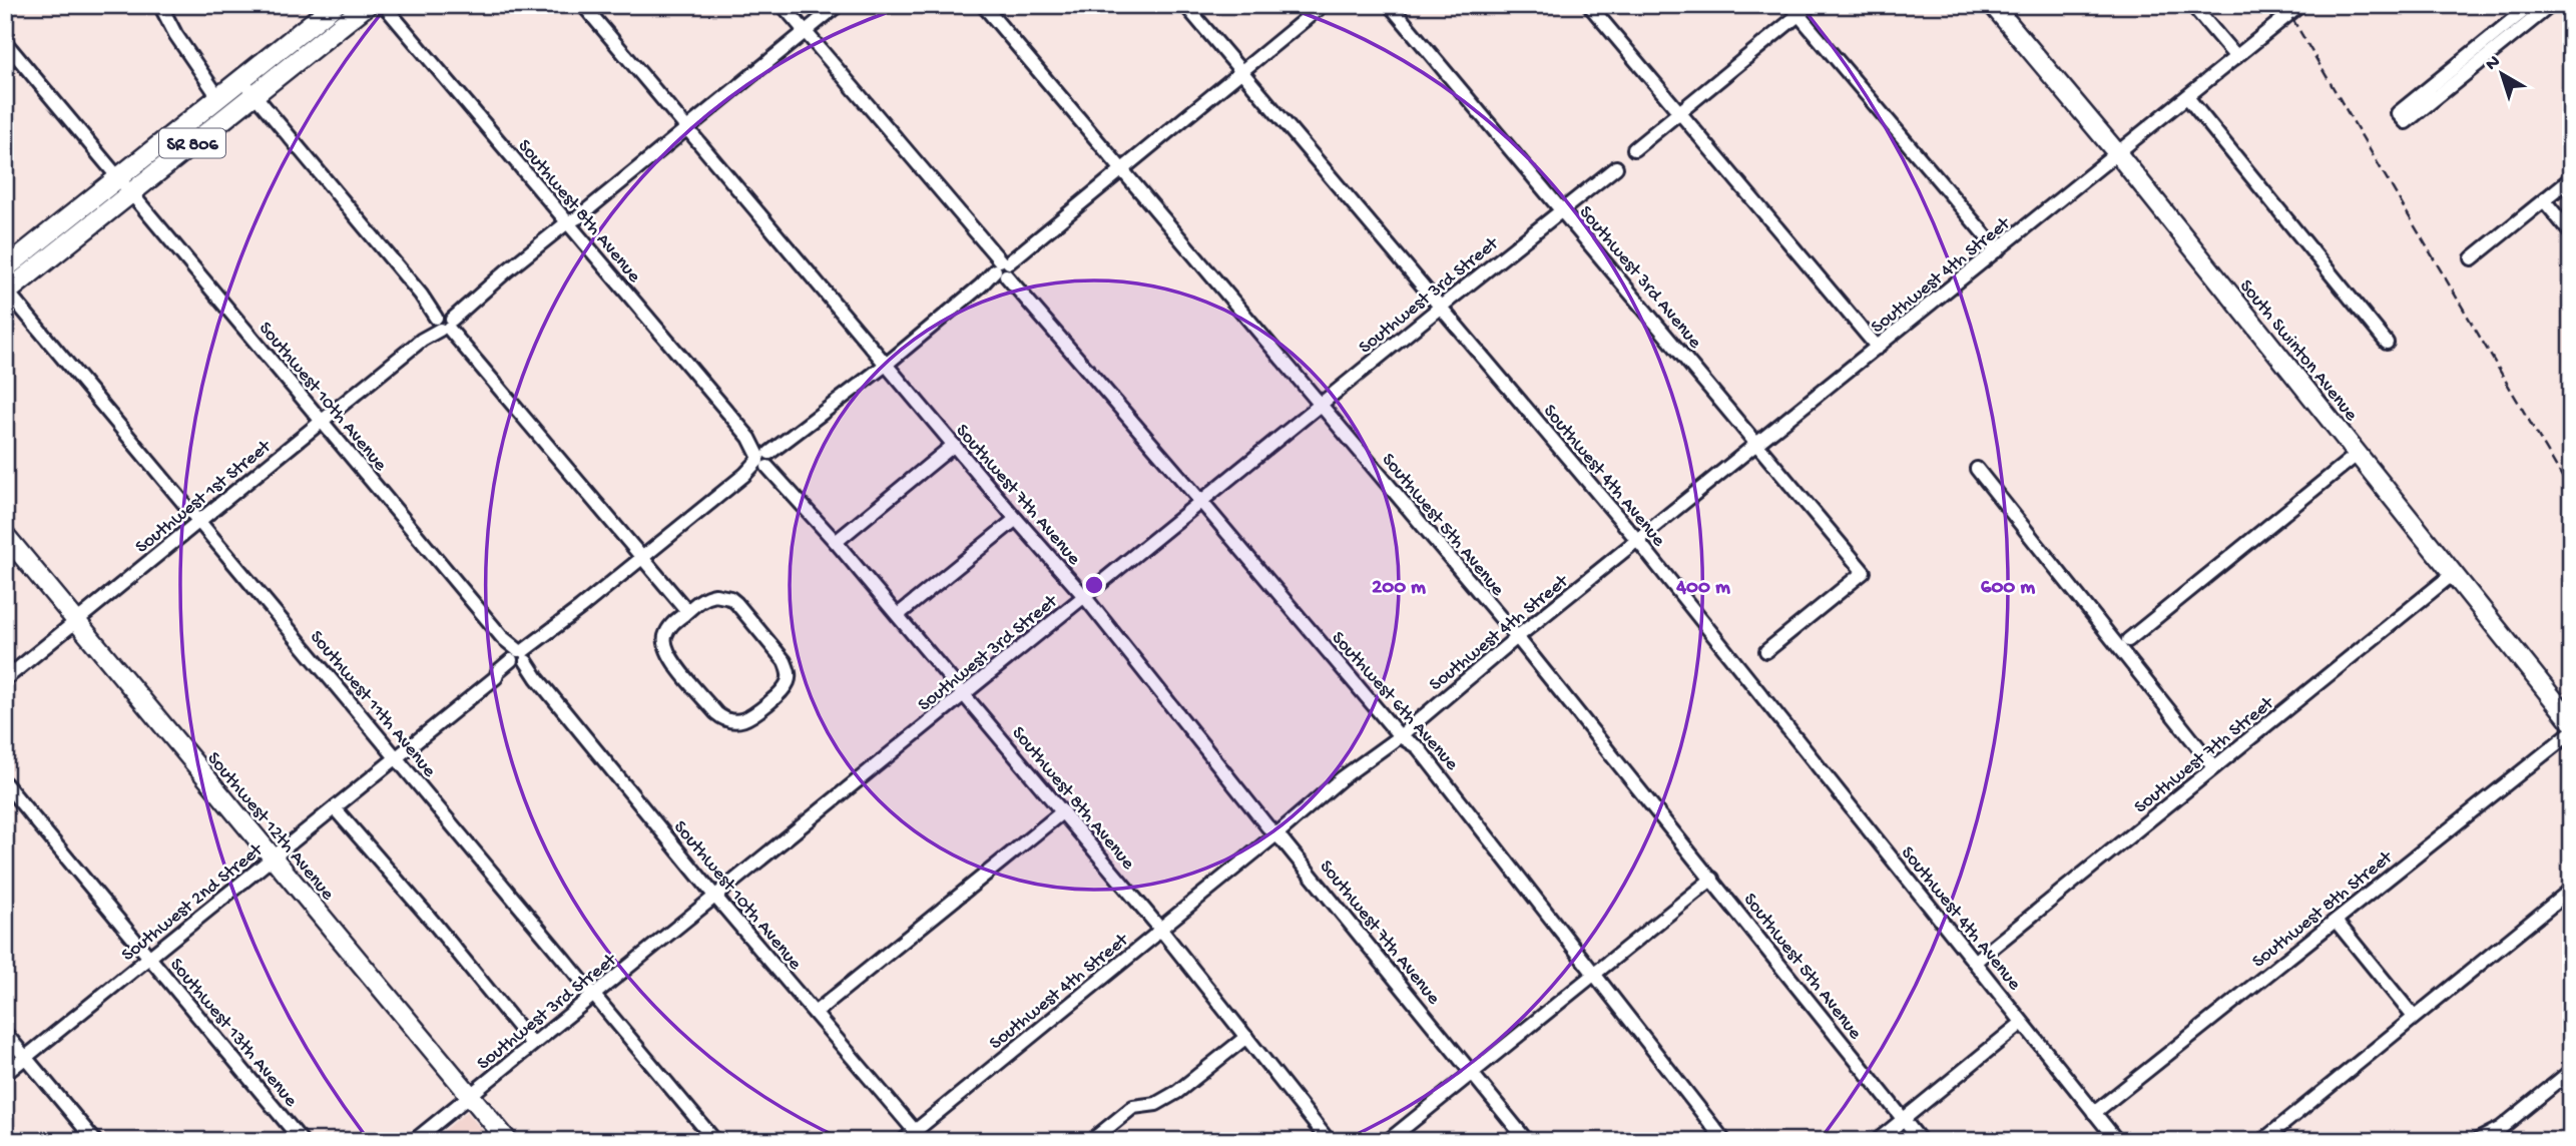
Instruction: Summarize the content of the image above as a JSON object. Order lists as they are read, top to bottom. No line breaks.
{"streets":{"main road":["SR 806"],"street":["Southwest 8th Avenue","Southwest 4th Street","Southwest 3rd Avenue","Southwest 3rd Street","South Swinton Avenue","Southwest 10th Avenue","Southwest 4th Avenue","Southwest 7th Avenue","Southwest 1st Street","Southwest 5th Avenue","Southwest 6th Avenue","Southwest 11th Avenue","Southwest 7th Street","Southwest 12th Avenue","Southwest 2nd Street","Southwest 8th Street","Southwest 13th Avenue"]},"crossings":[["SR 806","Southwest 10th Avenue"],["SR 806","Southwest 11th Avenue"],["Southwest 8th Avenue","Southwest 4th Street"],["Southwest 8th Avenue","Southwest 3rd Street"],["Southwest 8th Avenue","Southwest 1st Street"],["Southwest 8th Avenue","Southwest 2nd Street"],["Southwest 4th Street","Southwest 3rd Avenue"],["Southwest 4th Street","South Swinton Avenue"],["Southwest 4th Street","Southwest 10th Avenue"],["Southwest 4th Street","Southwest 4th Avenue"],["Southwest 4th Street","Southwest 7th Avenue"],["Southwest 4th Street","Southwest 5th Avenue"],["Southwest 4th Street","Southwest 6th Avenue"],["Southwest 3rd Avenue","Southwest 3rd Street"],["Southwest 3rd Street","Southwest 10th Avenue"],["Southwest 3rd Street","Southwest 4th Avenue"],["Southwest 3rd Street","Southwest 7th Avenue"],["Southwest 3rd Street","Southwest 5th Avenue"],["Southwest 3rd Street","Southwest 6th Avenue"],["Southwest 3rd Street","Southwest 11th Avenue"],["Southwest 3rd Street","Southwest 12th Avenue"],["South Swinton Avenue","Southwest 7th Street"],["Southwest 10th Avenue","Southwest 1st Street"],["Southwest 10th Avenue","Southwest 2nd Street"],["Southwest 4th Avenue","Southwest 7th Street"],["Southwest 4th Avenue","Southwest 2nd Street"],["Southwest 4th Avenue","Southwest 8th Street"],["Southwest 7th Avenue","Southwest 1st Street"],["Southwest 7th Avenue","Southwest 2nd Street"],["Southwest 1st Street","Southwest 6th Avenue"],["Southwest 1st Street","Southwest 11th Avenue"],["Southwest 1st Street","Southwest 12th Avenue"],["Southwest 5th Avenue","Southwest 2nd Street"],["Southwest 6th Avenue","Southwest 2nd Street"],["Southwest 11th Avenue","Southwest 2nd Street"],["Southwest 12th Avenue","Southwest 2nd Street"],["Southwest 2nd Street","Southwest 13th Avenue"]],"north":"top left","rings":["200 m","400 m","600 m"]}
